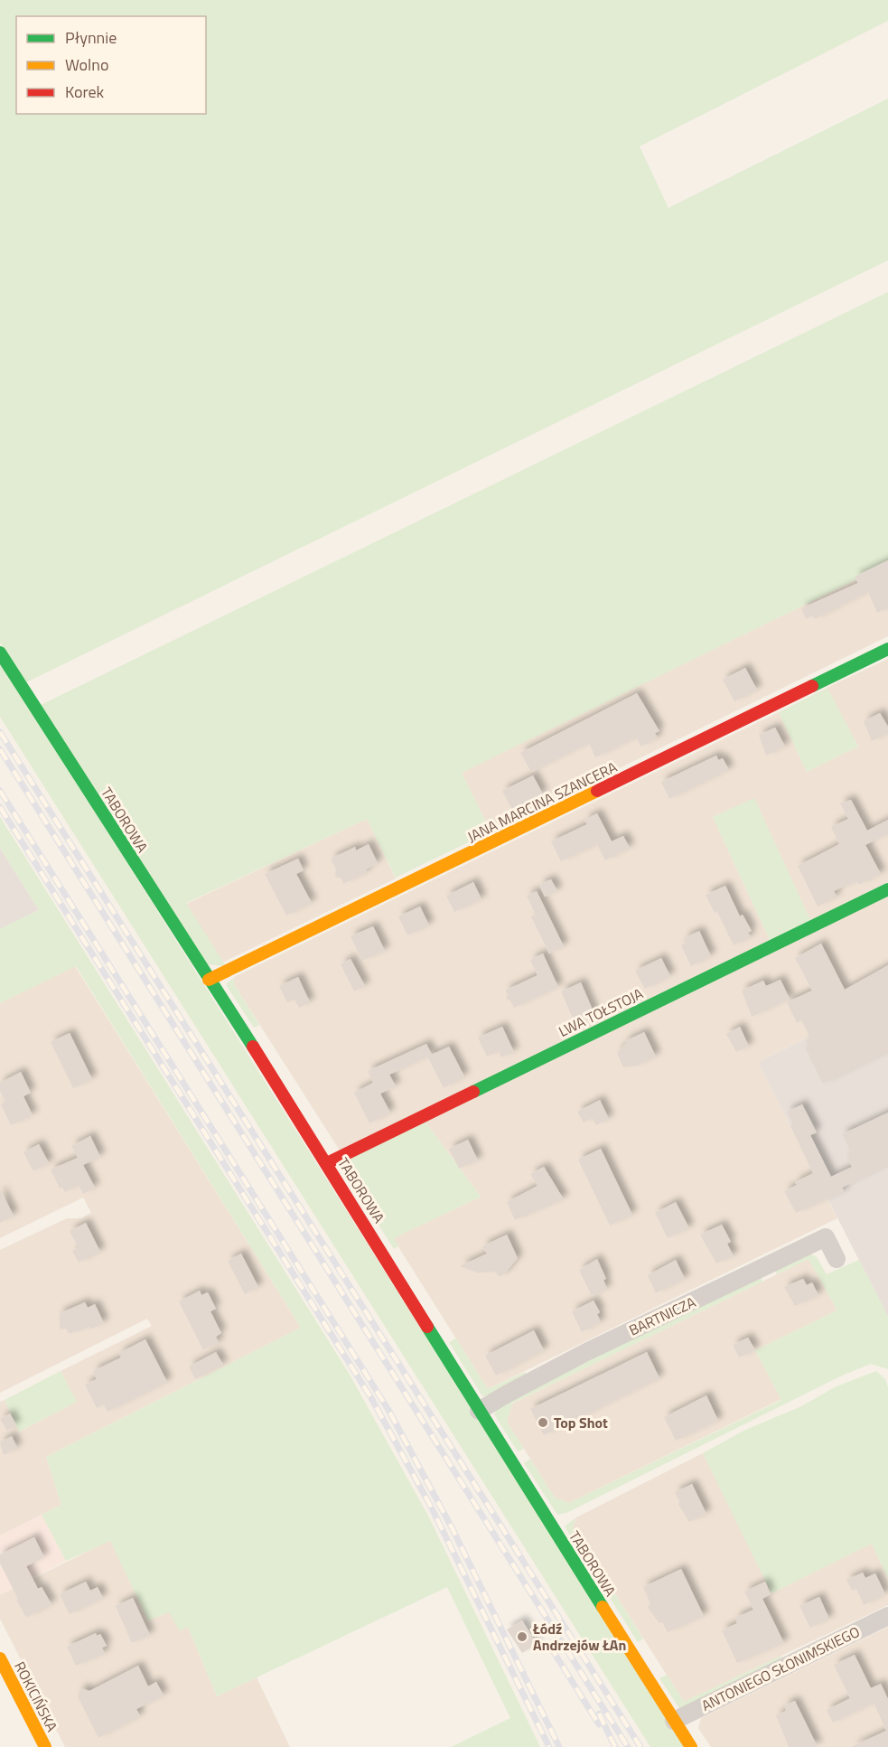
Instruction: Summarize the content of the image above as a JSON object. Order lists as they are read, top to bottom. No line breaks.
{"streets":{"street":["JANA MARCINA SZANCERA","TABOROWA","LWA TOŁSTOJA","BARTNICZA","ANTONIEGO SŁONIMSKIEGO","ROKICIŃSKA"]},"crossings":[["JANA MARCINA SZANCERA","TABOROWA"],["TABOROWA","LWA TOŁSTOJA"],["TABOROWA","BARTNICZA"],["TABOROWA","ANTONIEGO SŁONIMSKIEGO"]],"places":["Top Shot","Łódź Andrzejów ŁAn"],"legend":["Płynnie","Wolno","Korek"]}
